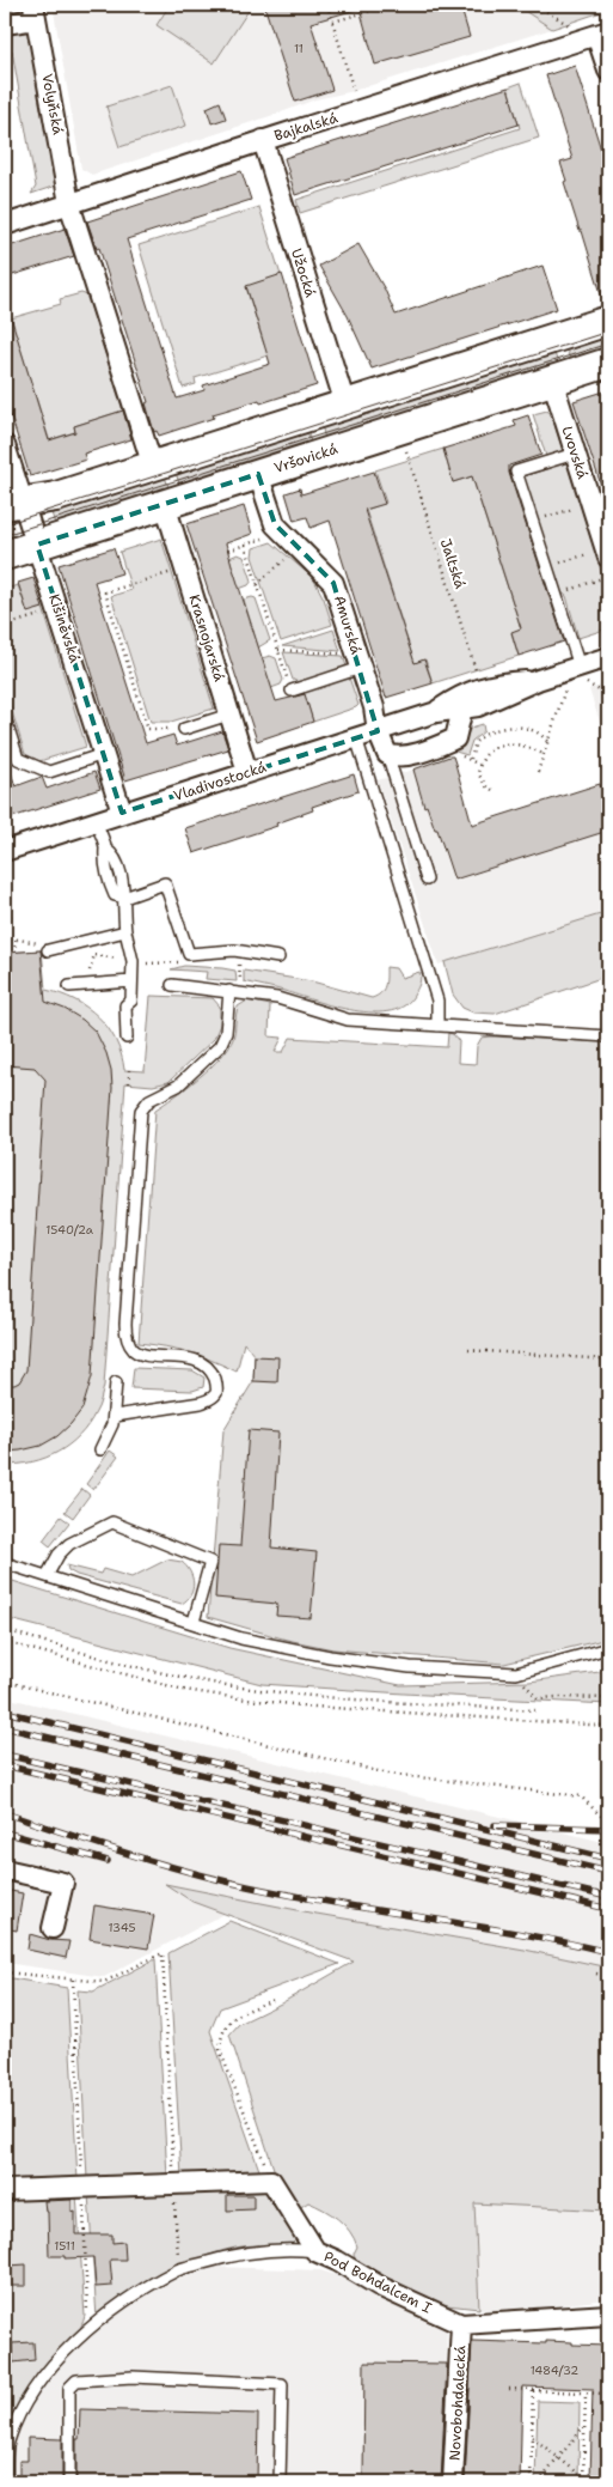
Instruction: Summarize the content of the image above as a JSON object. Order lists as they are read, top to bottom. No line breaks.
{"streets":{"main road":["Vršovická"],"street":["Volyňská","Bajkalská","Užocká","Lvovská","Amurská","Kišiněvská","Krasnojarská","Vladivostocká","Pod Bohdalcem I","Novobohdalecká"],"path":["Jaltská"]},"crossings":[["Volyňská","Bajkalská"],["Bajkalská","Užocká"],["Lvovská","Vršovická"],["Vršovická","Amurská"],["Vršovická","Kišiněvská"],["Vršovická","Krasnojarská"],["Amurská","Vladivostocká"],["Kišiněvská","Vladivostocká"],["Krasnojarská","Vladivostocká"],["Pod Bohdalcem I","Novobohdalecká"]],"house_numbers":["11","1540/2a","1345","1511","1484/32"]}
